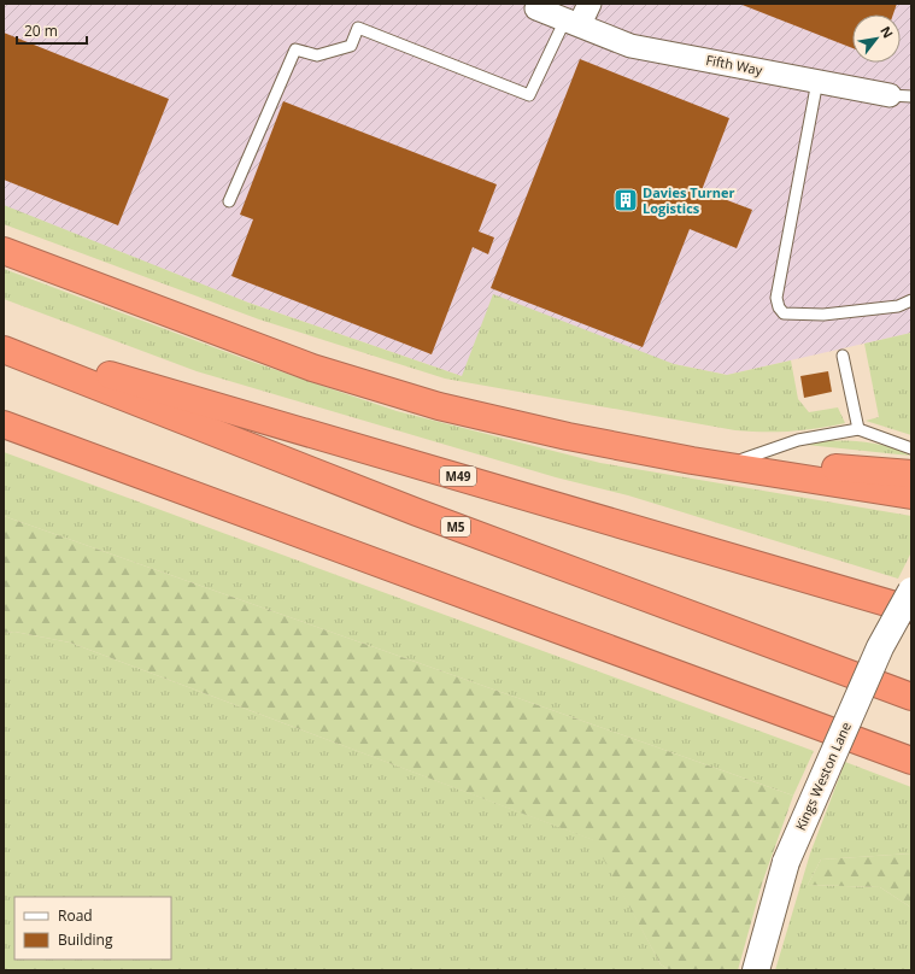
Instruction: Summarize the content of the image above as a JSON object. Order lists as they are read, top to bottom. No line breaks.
{"streets":{"highway":["M49","M5"],"street":["Fifth Way","Kings Weston Lane"]},"places":{"building":["Davies Turner Logistics"]},"legend":["Road","Building"],"scale_bar":"20 m","north":"top right"}
